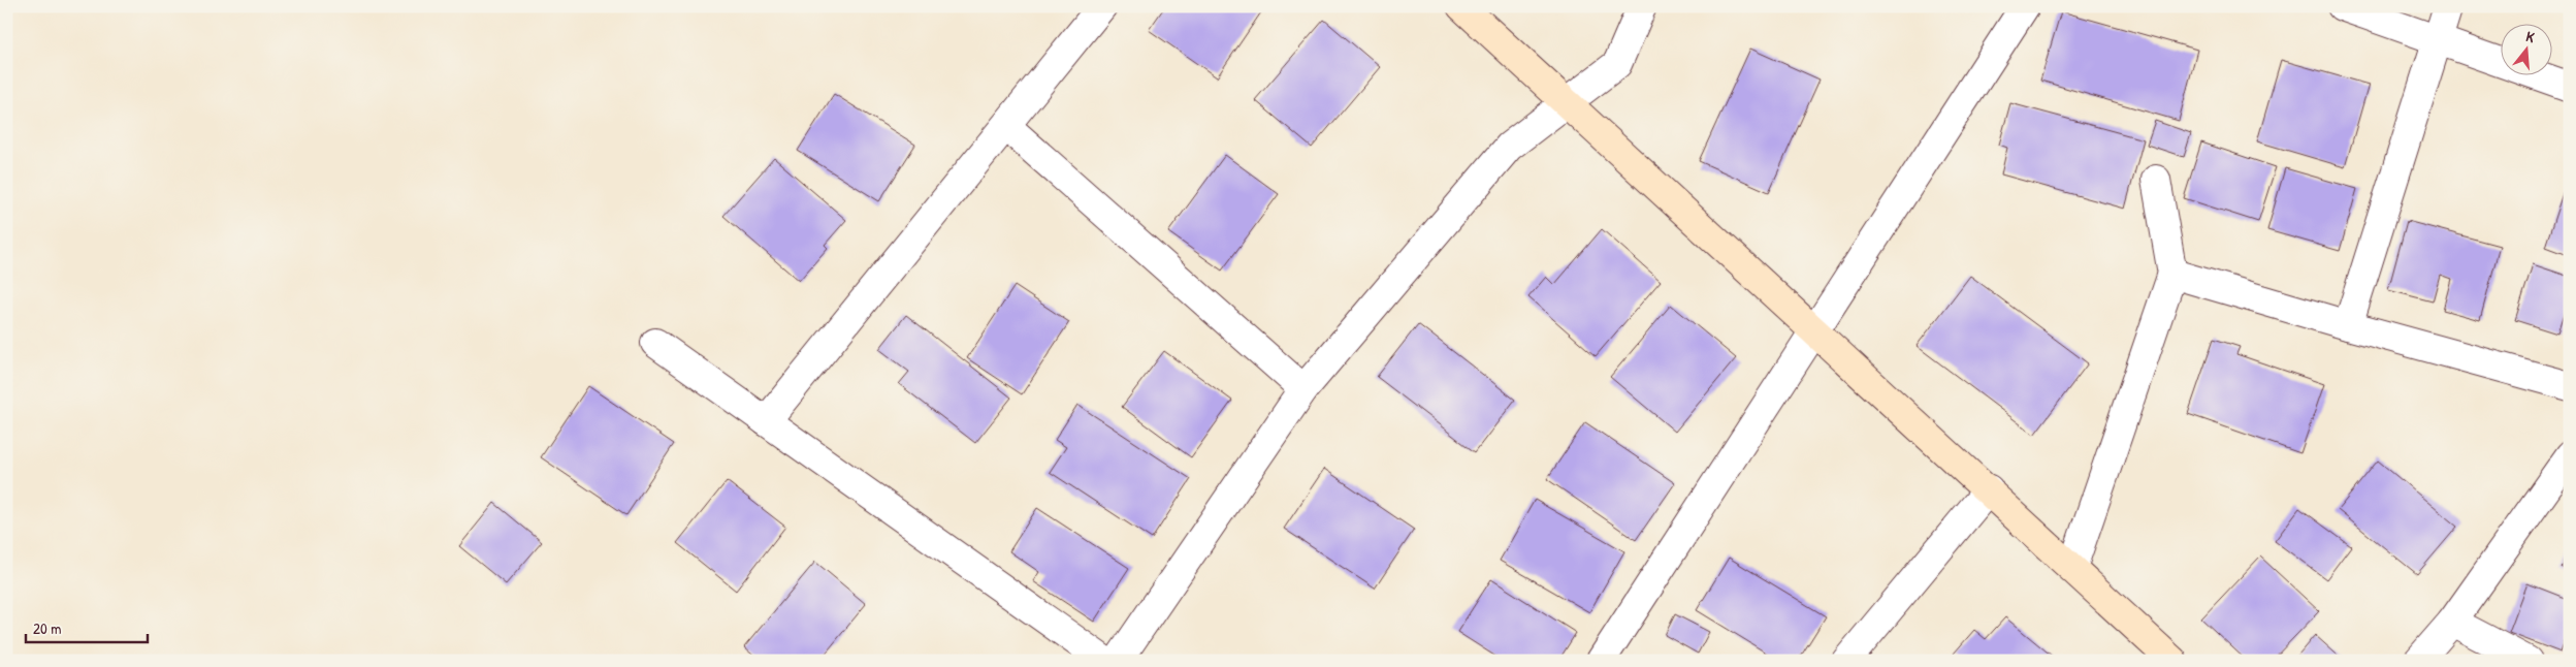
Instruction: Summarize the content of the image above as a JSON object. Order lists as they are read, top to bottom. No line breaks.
{"scale_bar":"20 m","north":"top"}
